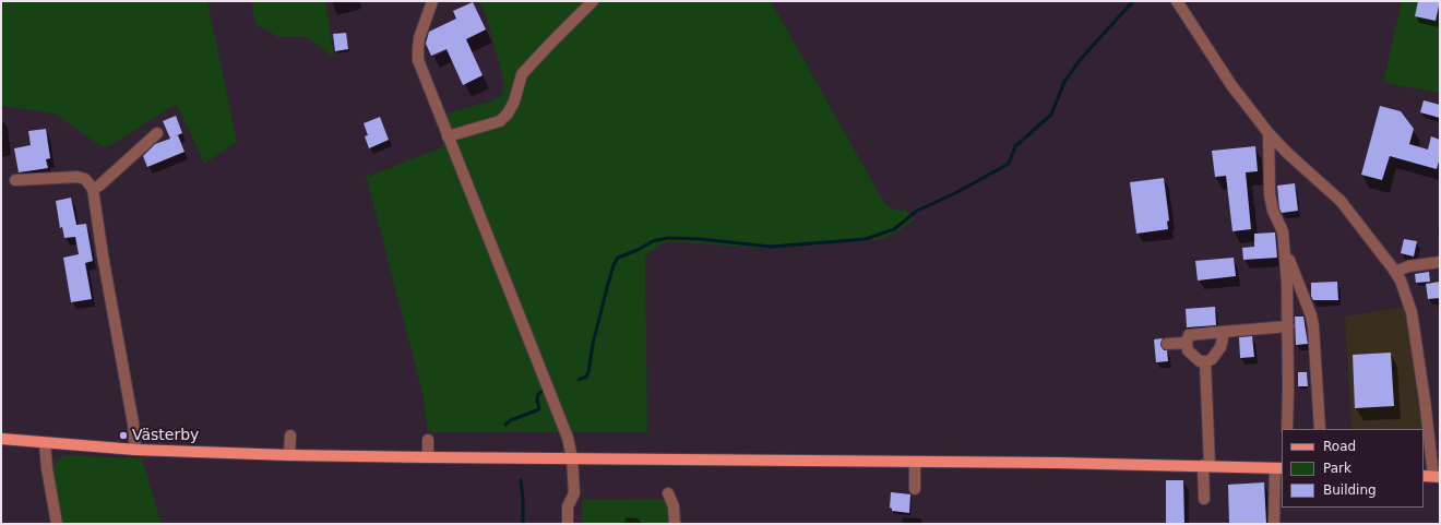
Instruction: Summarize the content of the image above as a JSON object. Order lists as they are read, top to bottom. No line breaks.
{"places":["Västerby"],"legend":["Road","Park","Building"]}
